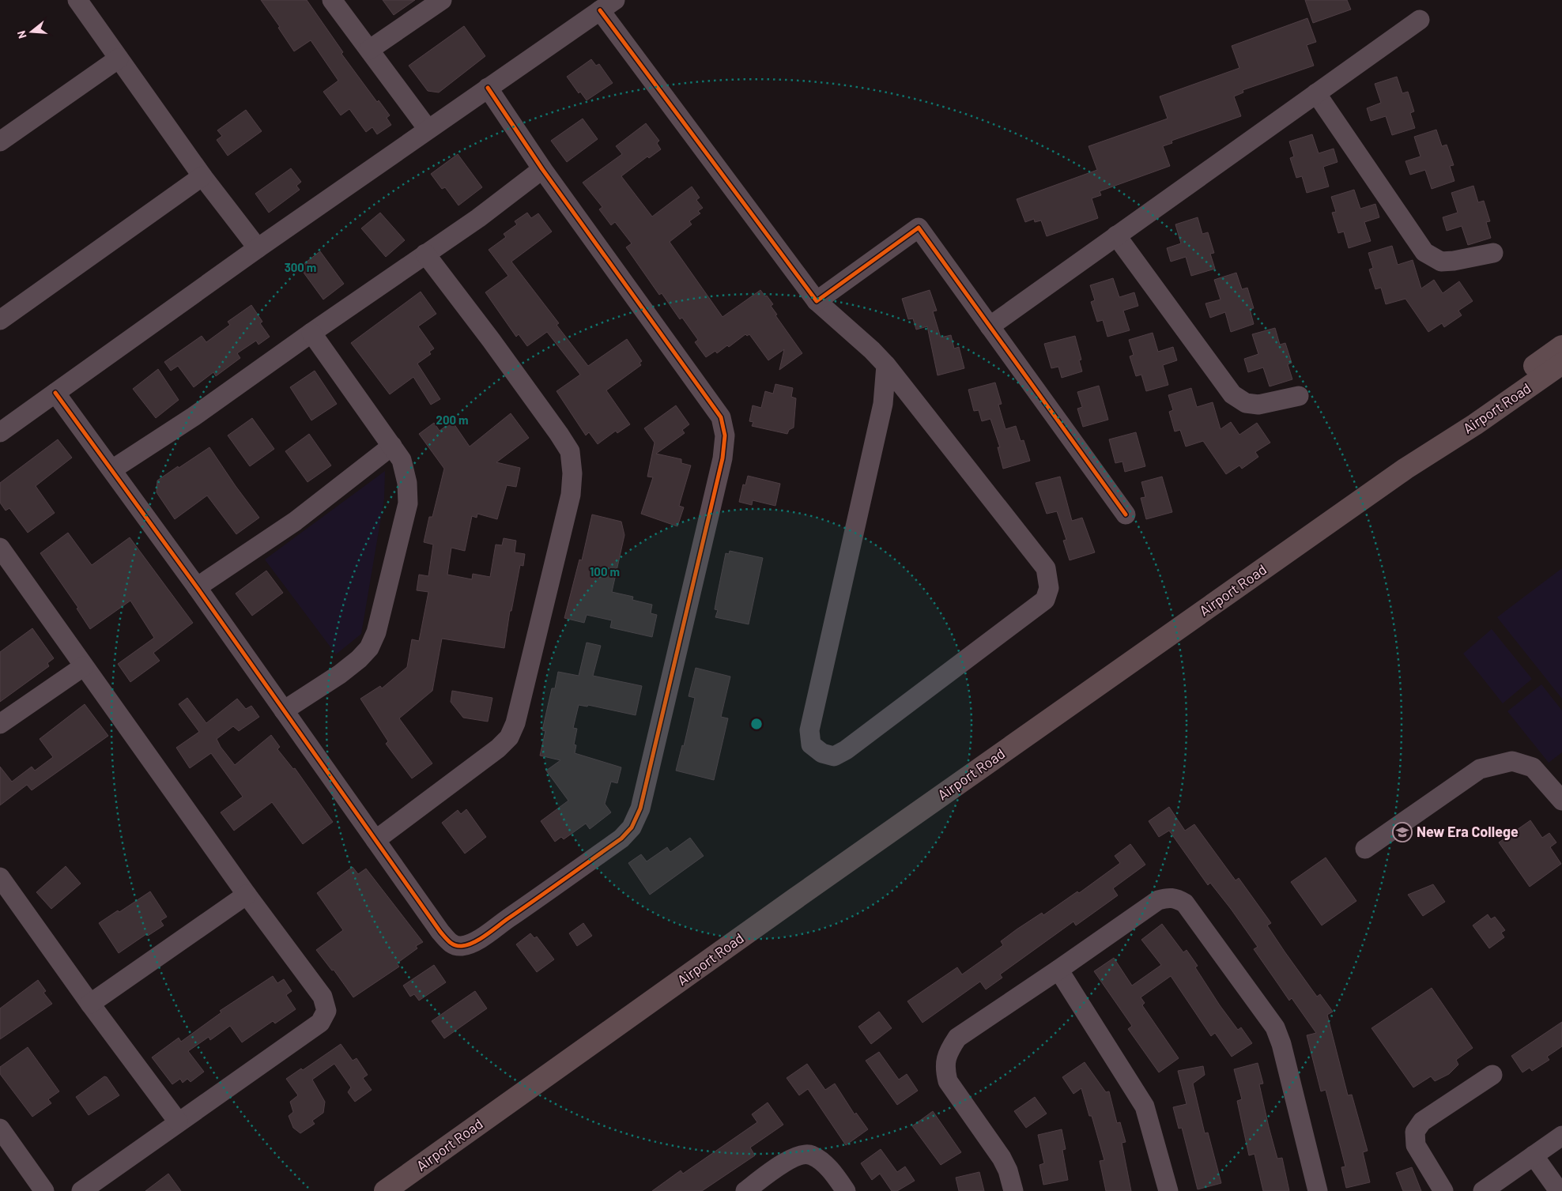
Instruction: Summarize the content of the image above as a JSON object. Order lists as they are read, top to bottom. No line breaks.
{"streets":{"main road":["Airport Road"]},"places":{"school or university":["New Era College"]},"north":"left","rings":["300 m","200 m","100 m"]}
